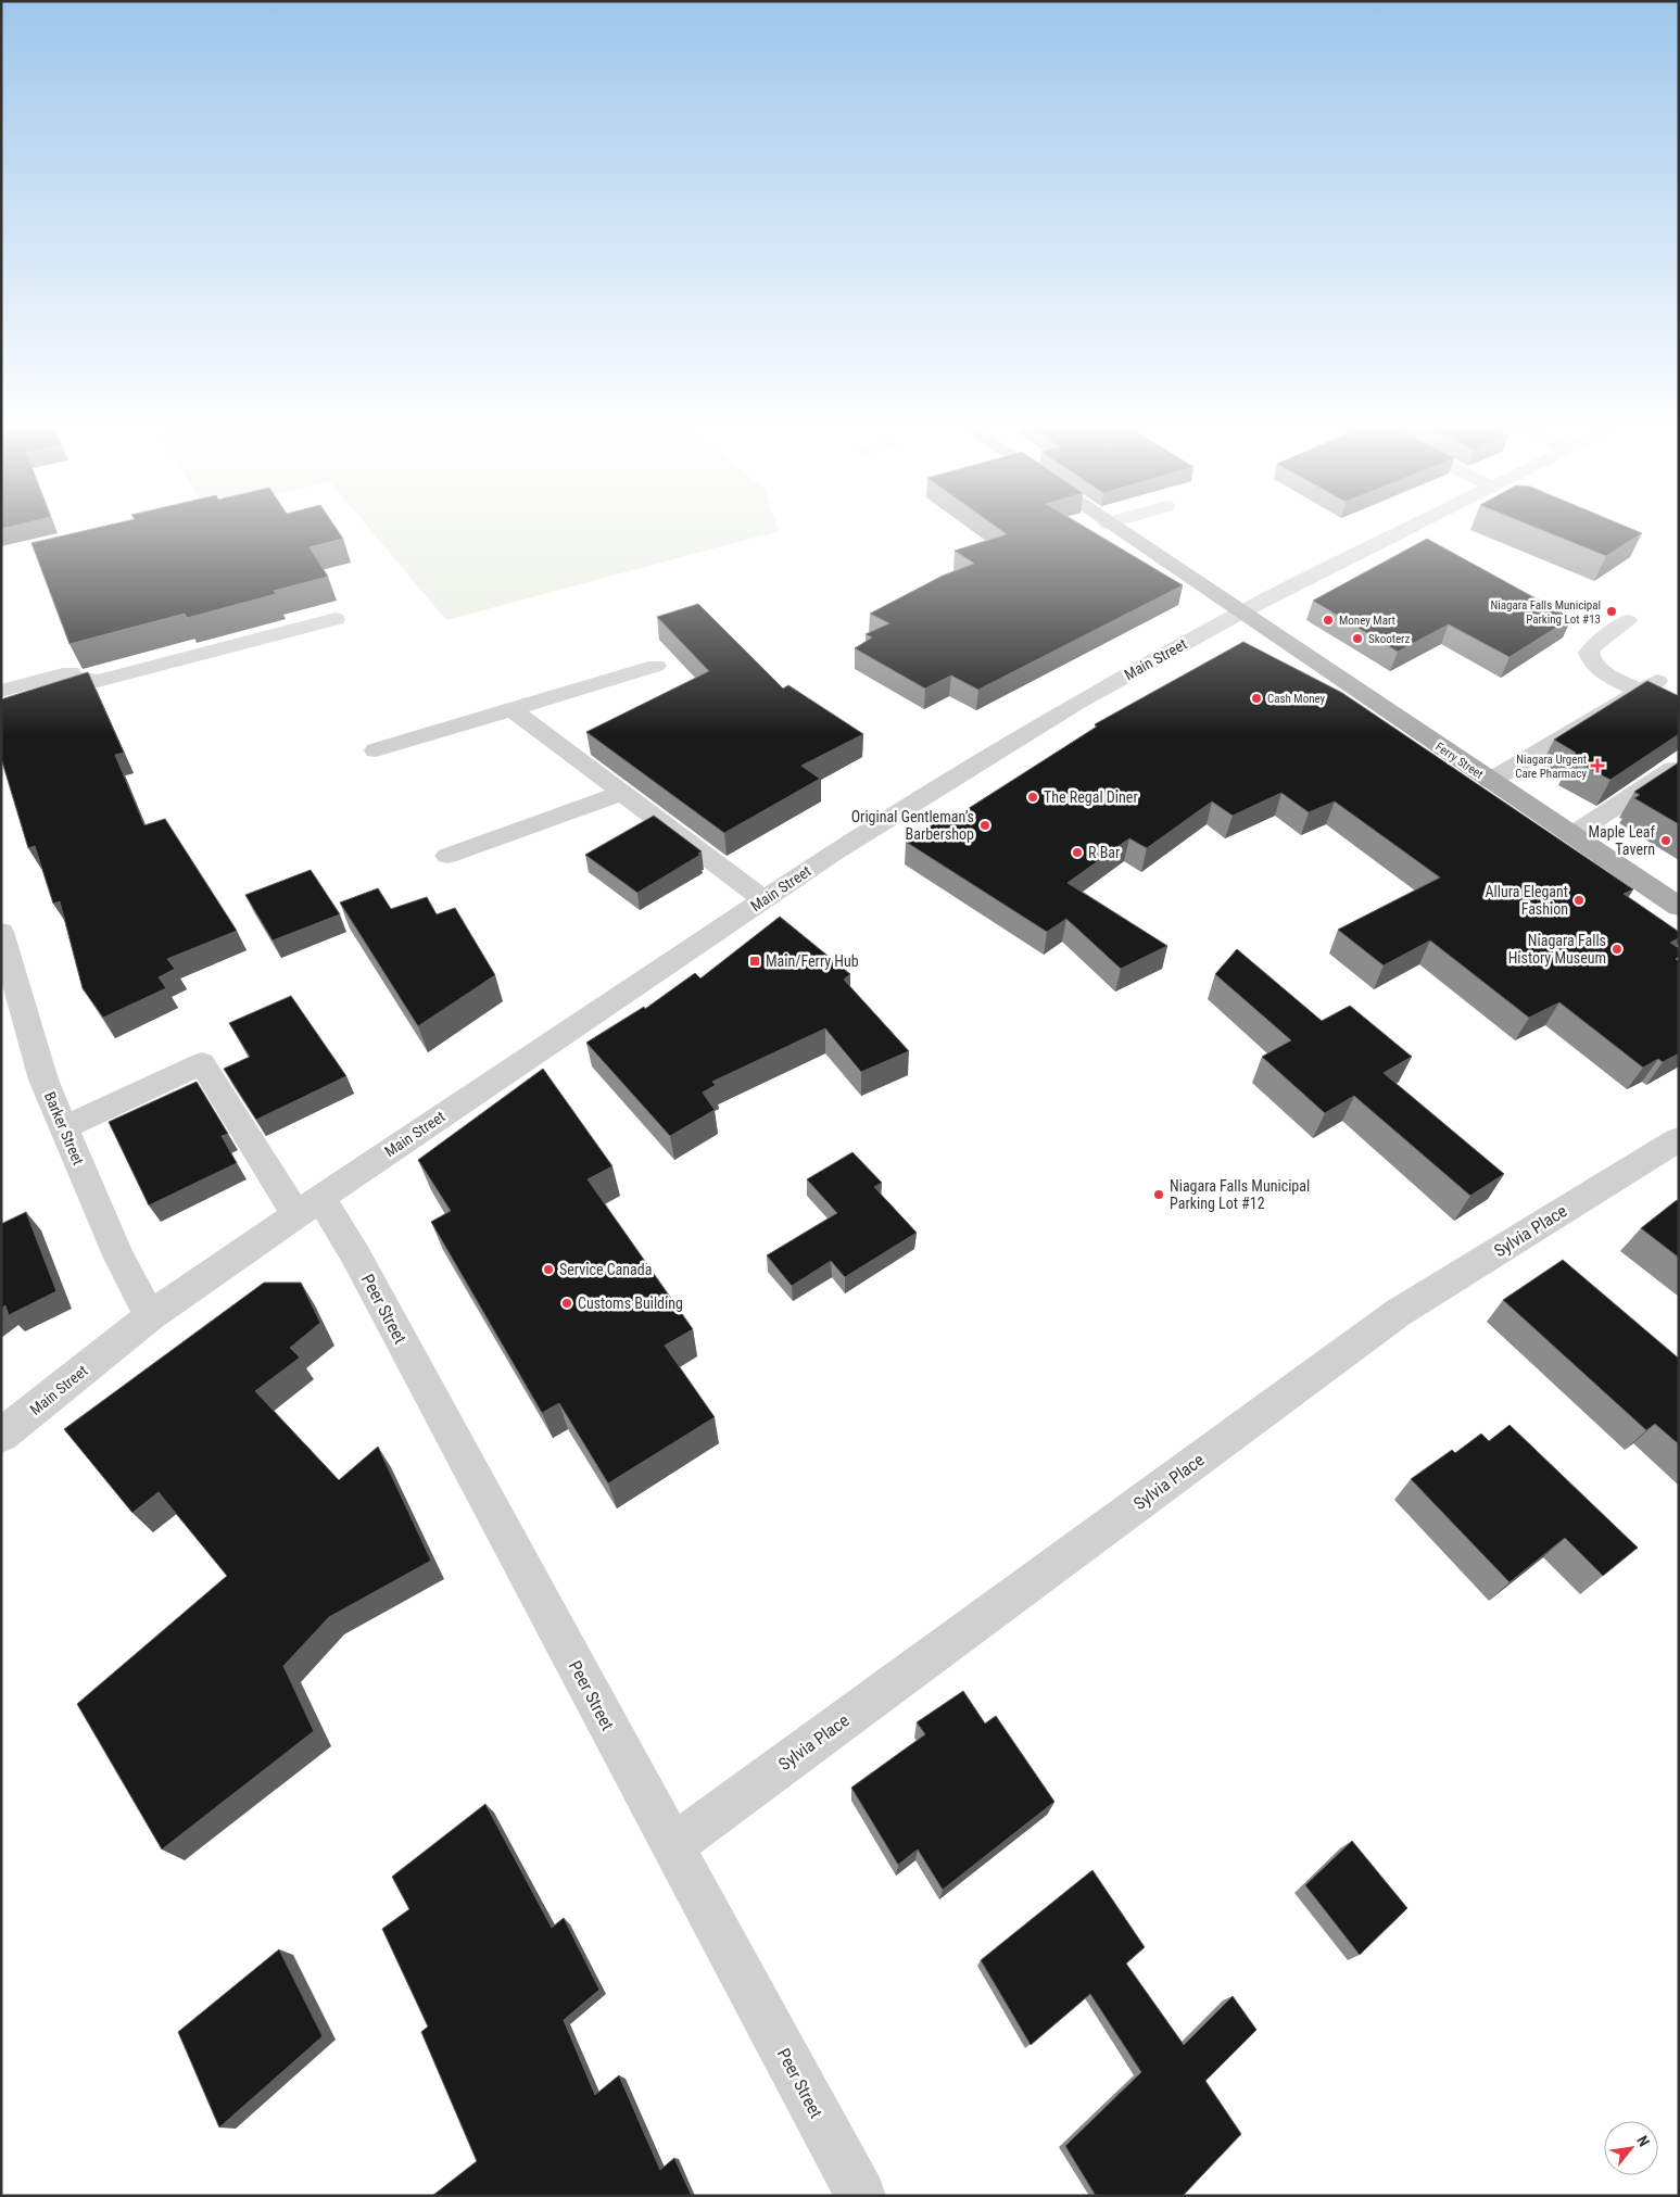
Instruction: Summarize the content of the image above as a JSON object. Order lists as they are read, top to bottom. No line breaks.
{"streets":{"main road":["Ferry Street"],"street":["Main Street","Barker Street","Sylvia Place","Peer Street"]},"crossings":[["Main Street","Ferry Street"],["Main Street","Barker Street"],["Main Street","Peer Street"],["Barker Street","Peer Street"],["Sylvia Place","Peer Street"]],"places":{"other":["Niagara Falls Municipal Parking Lot #13","Money Mart","Skooterz","Cash Money","The Regal Diner","Original Gentleman’s Barbershop","Maple Leaf Tavern","R Bar","Allura Elegant Fashion","Niagara Falls History Museum","Niagara Falls Municipal Parking Lot #12","Service Canada","Customs Building"],"health":["Niagara Urgent Care Pharmacy"],"transit":["Main/Ferry Hub"]},"north":"top right"}
